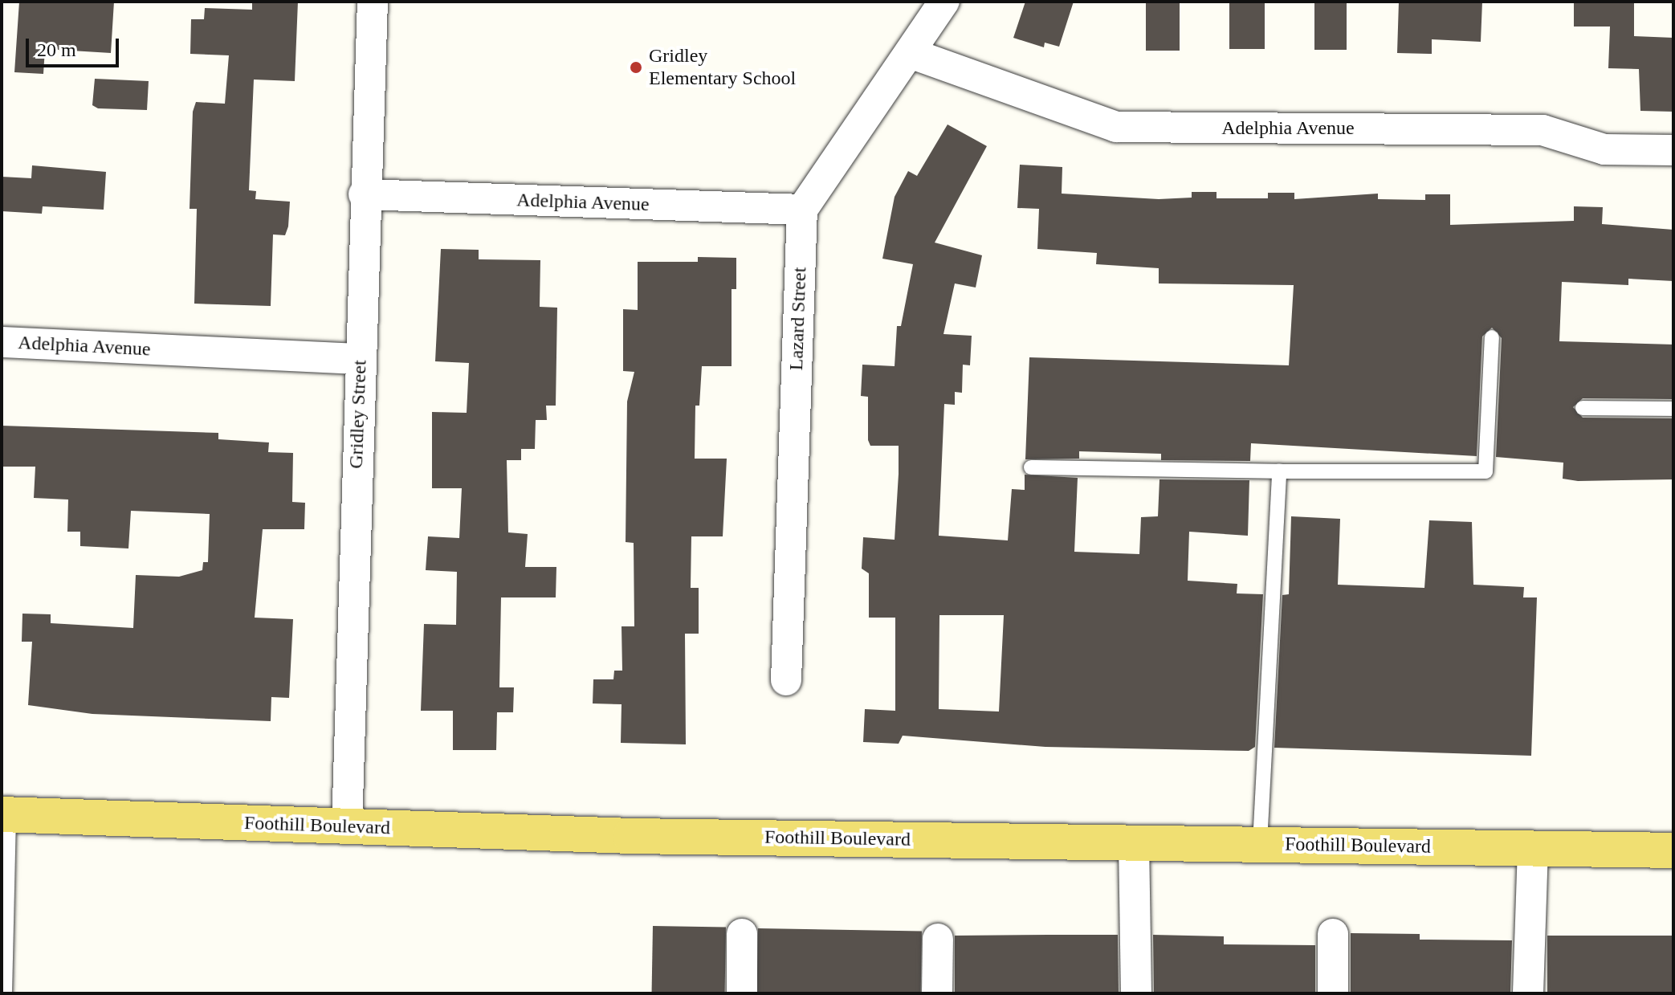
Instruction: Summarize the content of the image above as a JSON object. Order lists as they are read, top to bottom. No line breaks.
{"streets":{"main road":["Foothill Boulevard"],"street":["Adelphia Avenue","Lazard Street","Gridley Street"]},"crossings":[["Adelphia Avenue","Lazard Street"],["Adelphia Avenue","Gridley Street"],["Gridley Street","Foothill Boulevard"]],"places":["Gridley Elementary School"],"scale_bar":"20 m"}
